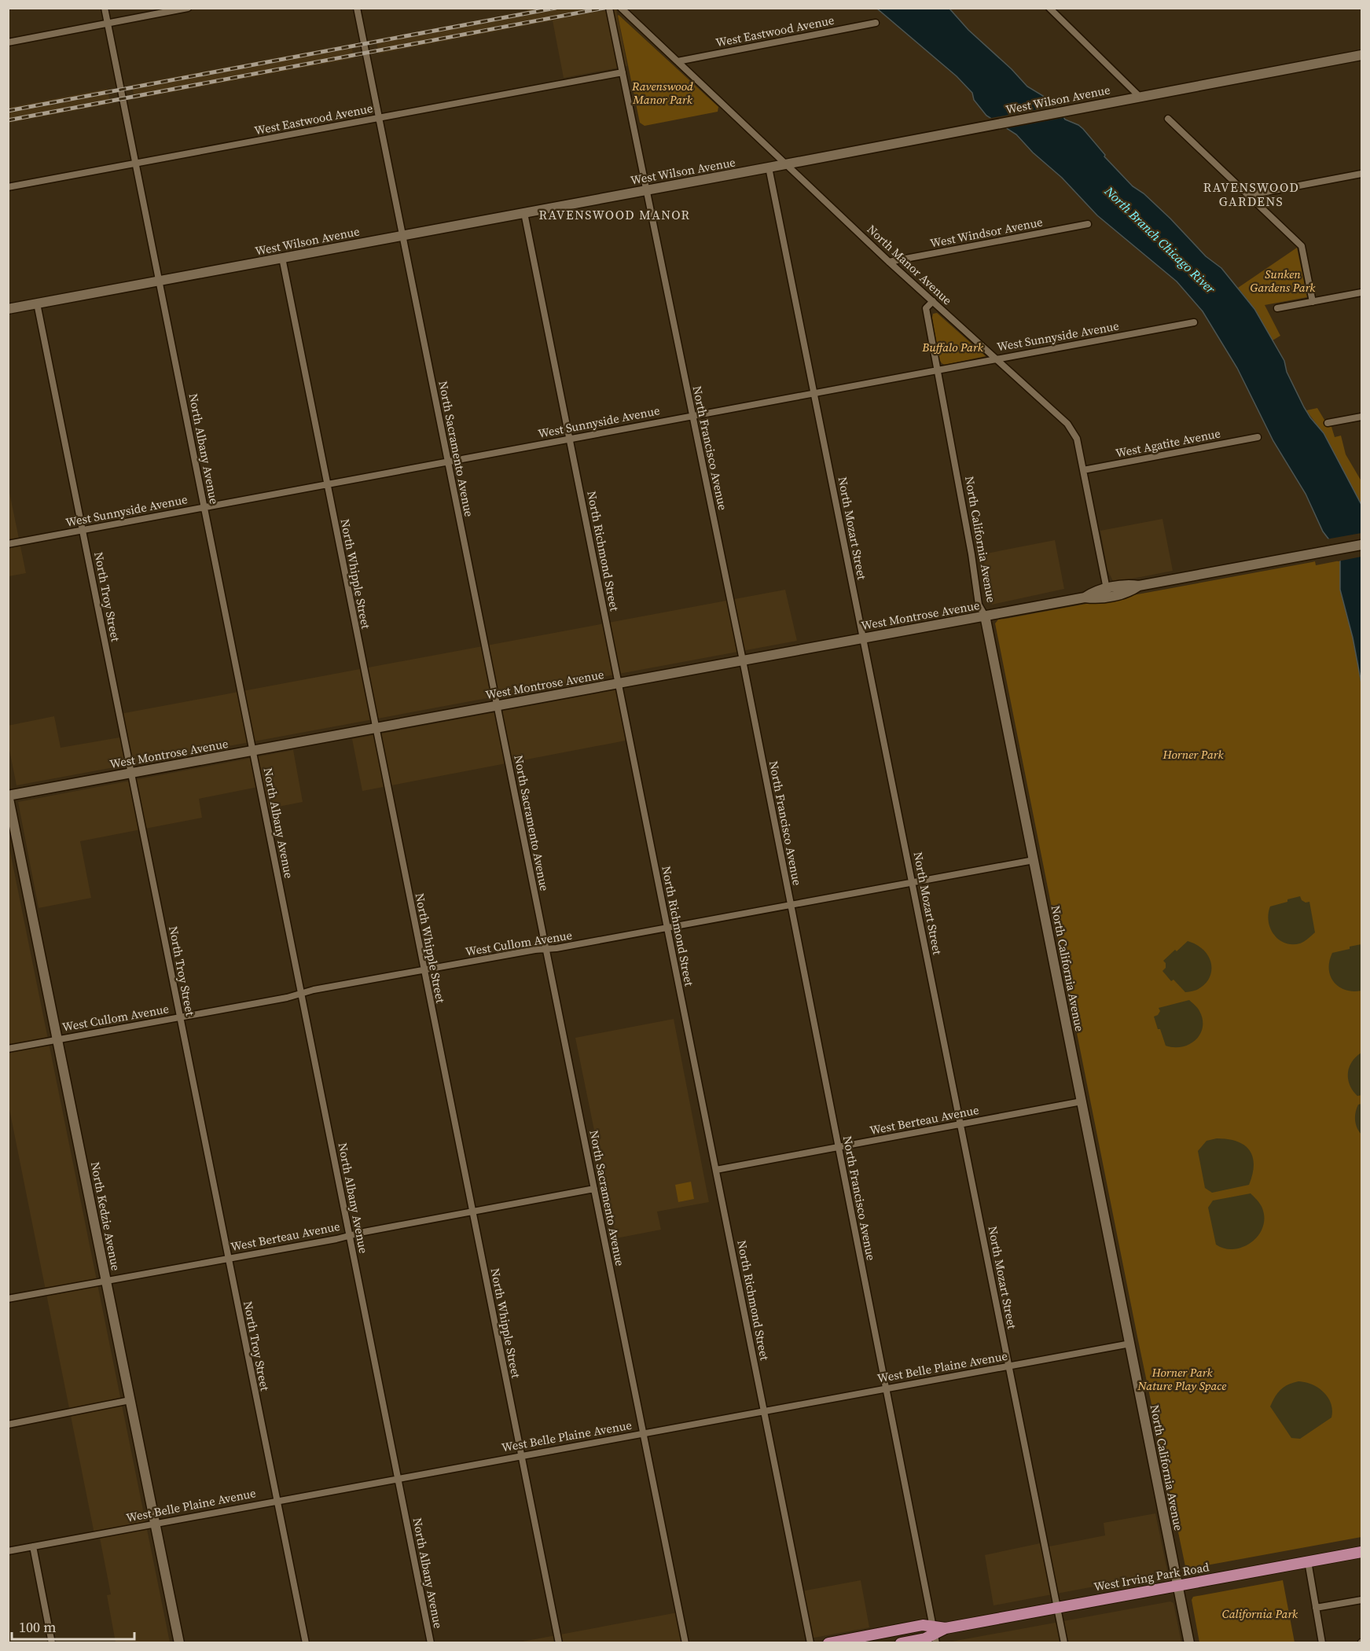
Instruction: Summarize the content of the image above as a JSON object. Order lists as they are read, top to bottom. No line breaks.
{"streets":{"main road":["West Irving Park Road"],"street":["West Eastwood Avenue","West Wilson Avenue","West Windsor Avenue","North Manor Avenue","West Sunnyside Avenue","West Agatite Avenue","North Francisco Avenue","North Albany Avenue","North Sacramento Avenue","North Mozart Street","North California Avenue","North Richmond Street","North Whipple Street","North Troy Street","West Montrose Avenue","West Cullom Avenue","West Berteau Avenue","North Kedzie Avenue","West Belle Plaine Avenue"]},"crossings":[["West Eastwood Avenue","North Manor Avenue"],["West Eastwood Avenue","North Francisco Avenue"],["West Eastwood Avenue","North Albany Avenue"],["West Eastwood Avenue","North Sacramento Avenue"],["West Wilson Avenue","North Manor Avenue"],["West Wilson Avenue","North Francisco Avenue"],["West Wilson Avenue","North Albany Avenue"],["West Wilson Avenue","North Sacramento Avenue"],["West Wilson Avenue","North Mozart Street"],["West Wilson Avenue","North Richmond Street"],["West Wilson Avenue","North Whipple Street"],["West Wilson Avenue","North Troy Street"],["West Windsor Avenue","North Manor Avenue"],["North Manor Avenue","West Sunnyside Avenue"],["North Manor Avenue","West Agatite Avenue"],["North Manor Avenue","North California Avenue"],["North Manor Avenue","West Montrose Avenue"],["West Sunnyside Avenue","North Francisco Avenue"],["West Sunnyside Avenue","North Albany Avenue"],["West Sunnyside Avenue","North Sacramento Avenue"],["West Sunnyside Avenue","North Mozart Street"],["West Sunnyside Avenue","North California Avenue"],["West Sunnyside Avenue","North Richmond Street"],["West Sunnyside Avenue","North Whipple Street"],["West Sunnyside Avenue","North Troy Street"],["North Francisco Avenue","West Montrose Avenue"],["North Francisco Avenue","West Cullom Avenue"],["North Francisco Avenue","West Berteau Avenue"],["North Francisco Avenue","West Belle Plaine Avenue"],["North Francisco Avenue","West Irving Park Road"],["North Albany Avenue","West Montrose Avenue"],["North Albany Avenue","West Cullom Avenue"],["North Albany Avenue","West Berteau Avenue"],["North Albany Avenue","West Belle Plaine Avenue"],["North Sacramento Avenue","West Montrose Avenue"],["North Sacramento Avenue","West Cullom Avenue"],["North Sacramento Avenue","West Berteau Avenue"],["North Sacramento Avenue","West Belle Plaine Avenue"],["North Mozart Street","West Montrose Avenue"],["North Mozart Street","West Cullom Avenue"],["North Mozart Street","West Berteau Avenue"],["North Mozart Street","West Belle Plaine Avenue"],["North Mozart Street","West Irving Park Road"],["North California Avenue","West Montrose Avenue"],["North California Avenue","West Cullom Avenue"],["North California Avenue","West Berteau Avenue"],["North California Avenue","West Belle Plaine Avenue"],["North California Avenue","West Irving Park Road"],["North Richmond Street","West Montrose Avenue"],["North Richmond Street","West Cullom Avenue"],["North Richmond Street","West Berteau Avenue"],["North Richmond Street","West Belle Plaine Avenue"],["North Whipple Street","West Montrose Avenue"],["North Whipple Street","West Cullom Avenue"],["North Whipple Street","West Berteau Avenue"],["North Whipple Street","West Belle Plaine Avenue"],["North Troy Street","West Montrose Avenue"],["North Troy Street","West Cullom Avenue"],["North Troy Street","West Berteau Avenue"],["North Troy Street","West Belle Plaine Avenue"],["West Montrose Avenue","North Kedzie Avenue"],["West Cullom Avenue","North Kedzie Avenue"],["West Berteau Avenue","North Kedzie Avenue"],["North Kedzie Avenue","West Belle Plaine Avenue"]],"districts":["RAVENSWOOD GARDENS","RAVENSWOOD MANOR"],"water":["North Branch Chicago River"],"parks":["Ravenswood Manor Park","Sunken Gardens Park","Buffalo Park","Horner Park","Horner Park Nature Play Space","California Park"],"scale_bar":"100 m"}
